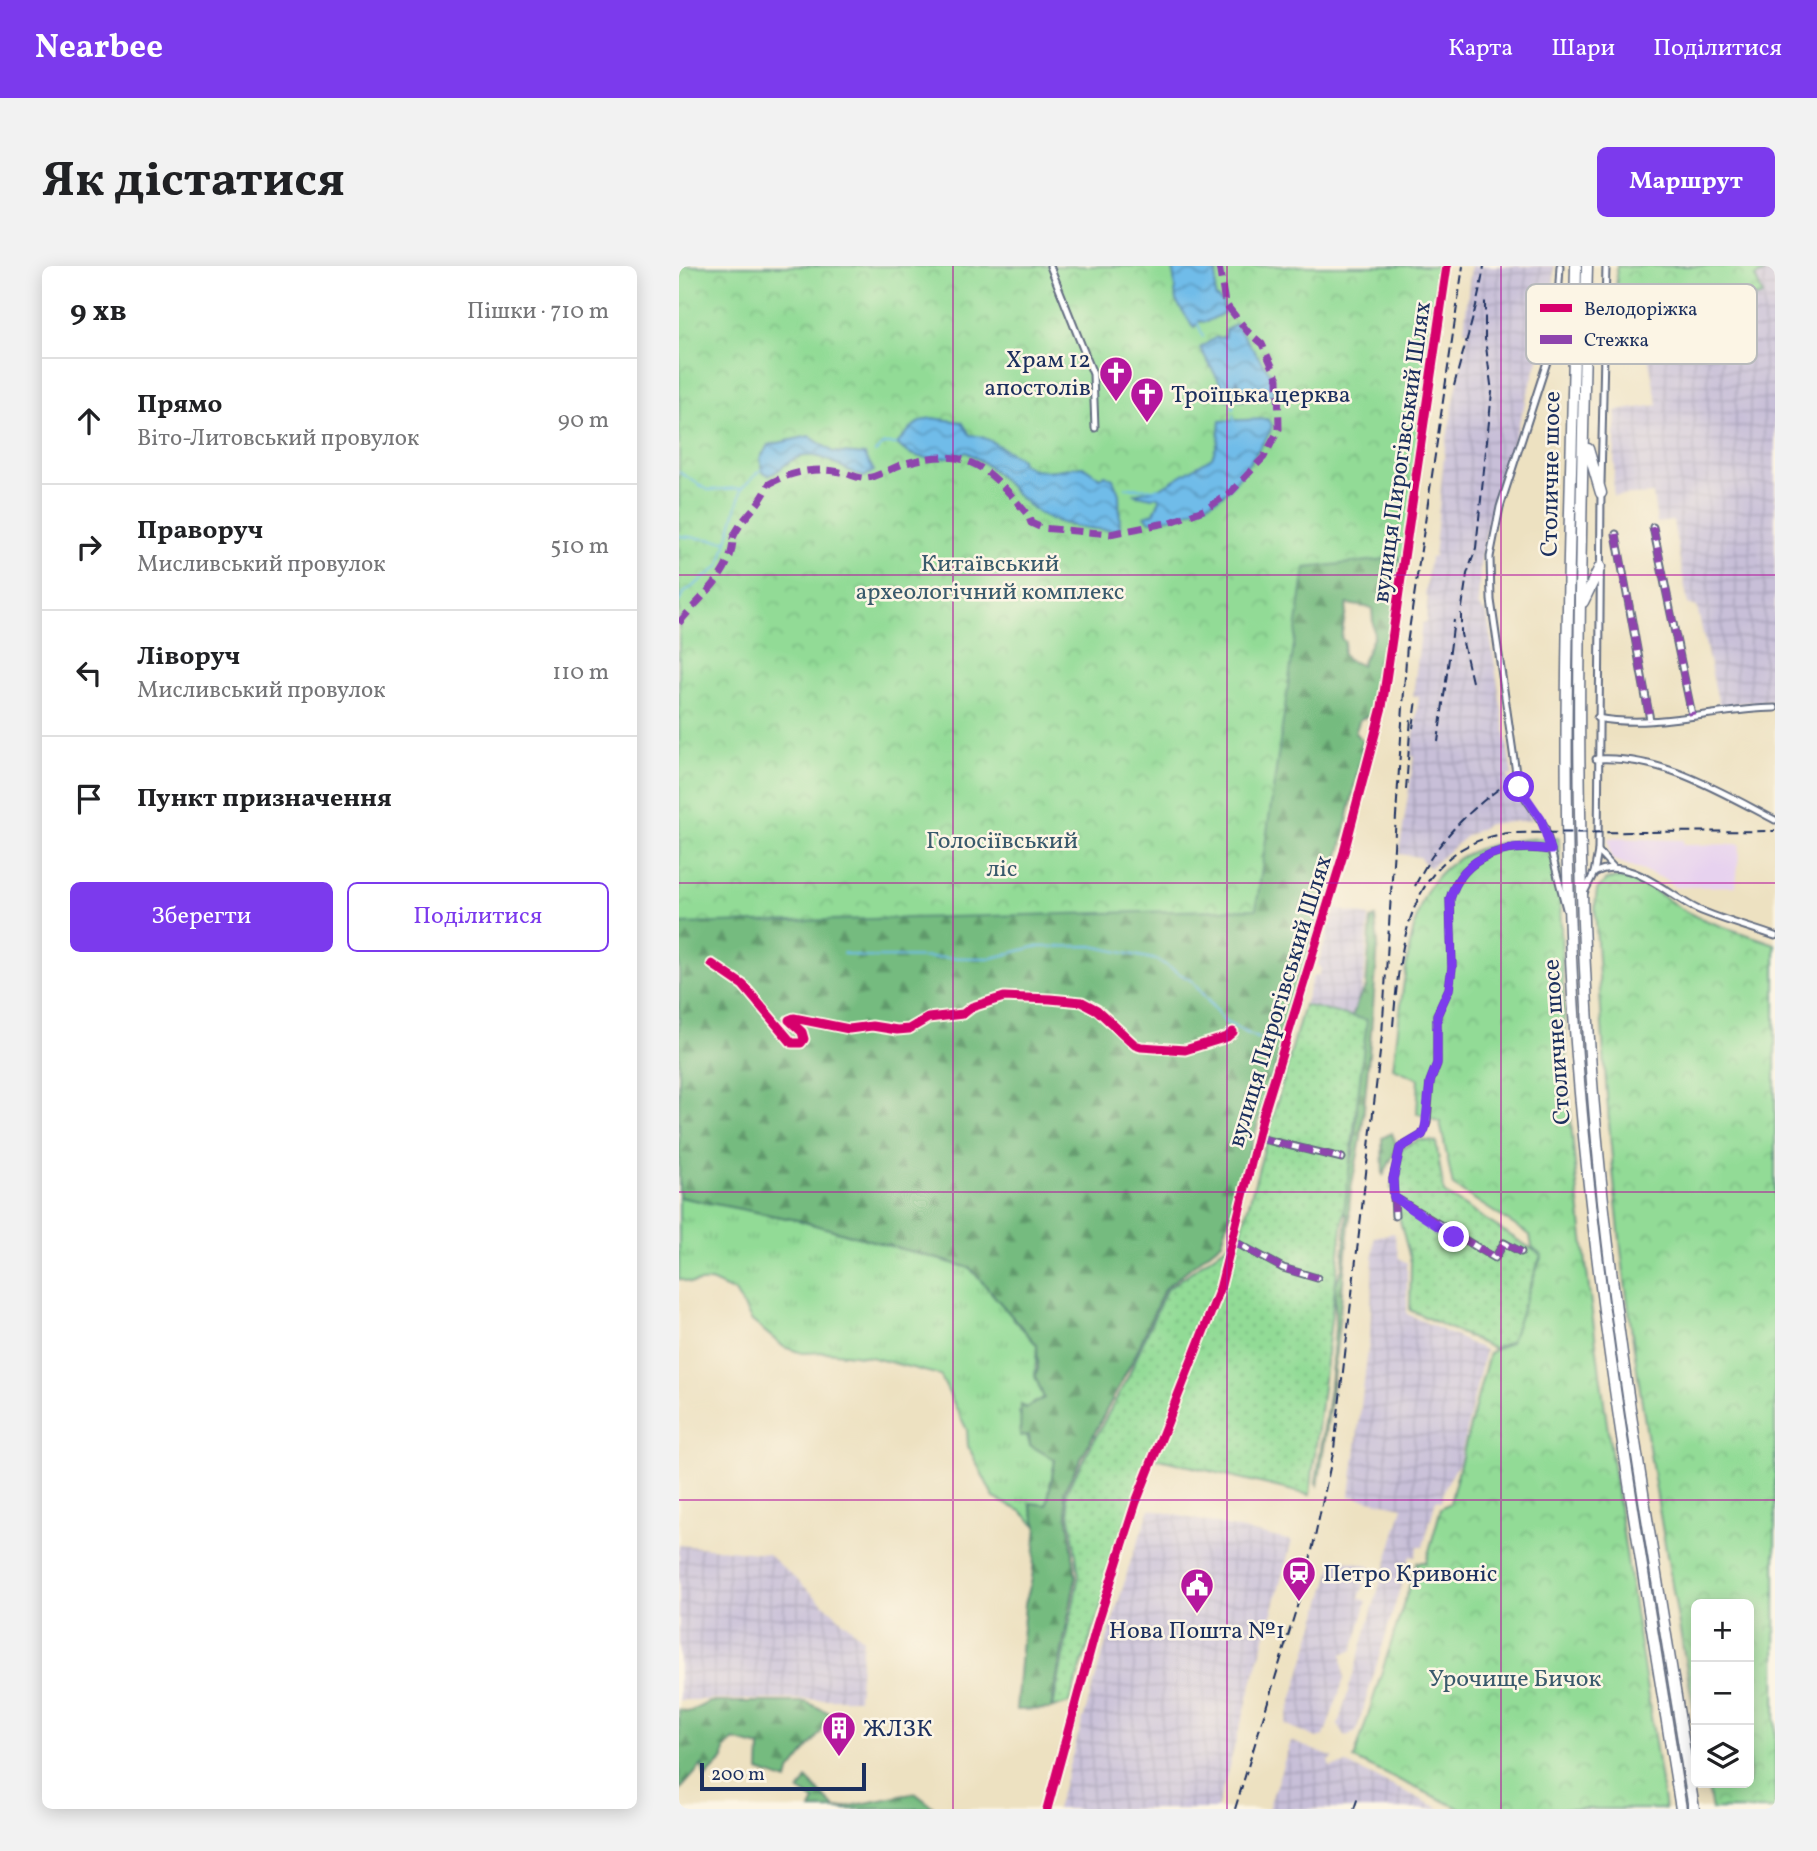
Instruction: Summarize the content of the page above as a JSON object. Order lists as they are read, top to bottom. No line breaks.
{"streets":{"highway":["Столичне шосе"],"street":["вулиця Пирогівський Шлях"]},"parks":["Китаївський археологічний комплекс","Голосіївський ліс","Урочище Бичок"],"places":{"church":["Храм 12 апостолів","Троїцька церква"],"station":["Петро Кривоніс"],"public building":["Нова Пошта №1"],"building":["ЖЛЗК"]},"legend":["Велодоріжка","Стежка"],"scale_bar":"200 m","page":{"header":"Nearbee","nav":["Карта","Шари","Поділитися"],"buttons":["Маршрут",["Зберегти","Поділитися"]],"title":"Як дістатися","heading":["9 хв","Пішки · 710 m"],"list":[["Прямо","Віто-Литовський провулок","90 m"],["Праворуч","Мисливський провулок","510 m"],["Ліворуч","Мисливський провулок","110 m"],"Пункт призначення"],"map_buttons":["+","−"],"scale":"200 m"}}
